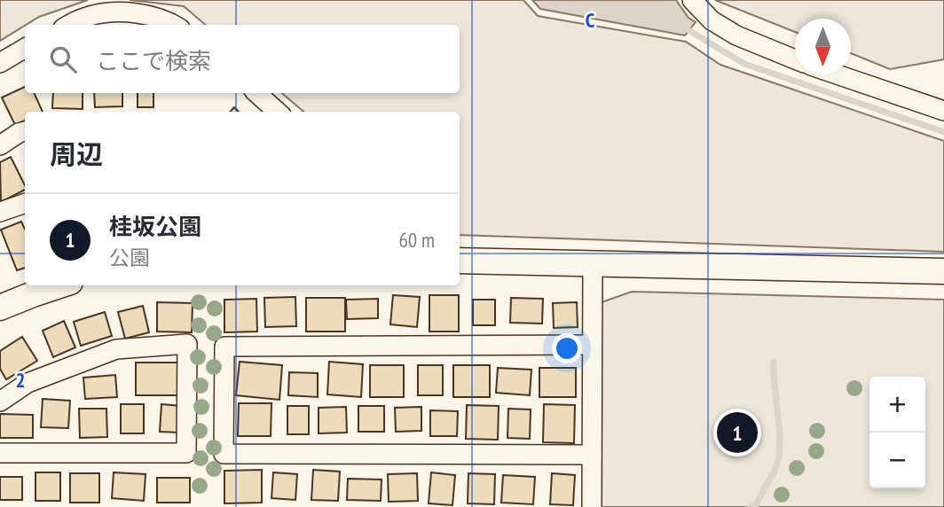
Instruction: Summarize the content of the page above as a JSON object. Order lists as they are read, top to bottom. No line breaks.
{"north":"bottom","page":{"search":"ここで検索","heading":"周辺","list":[{"mark":"1","name":"桂坂公園","note":"公園","value":"60 m"}],"map_buttons":["+","−"],"pins":"1"},"grid":{"columns":["C"],"rows":["2"]}}
